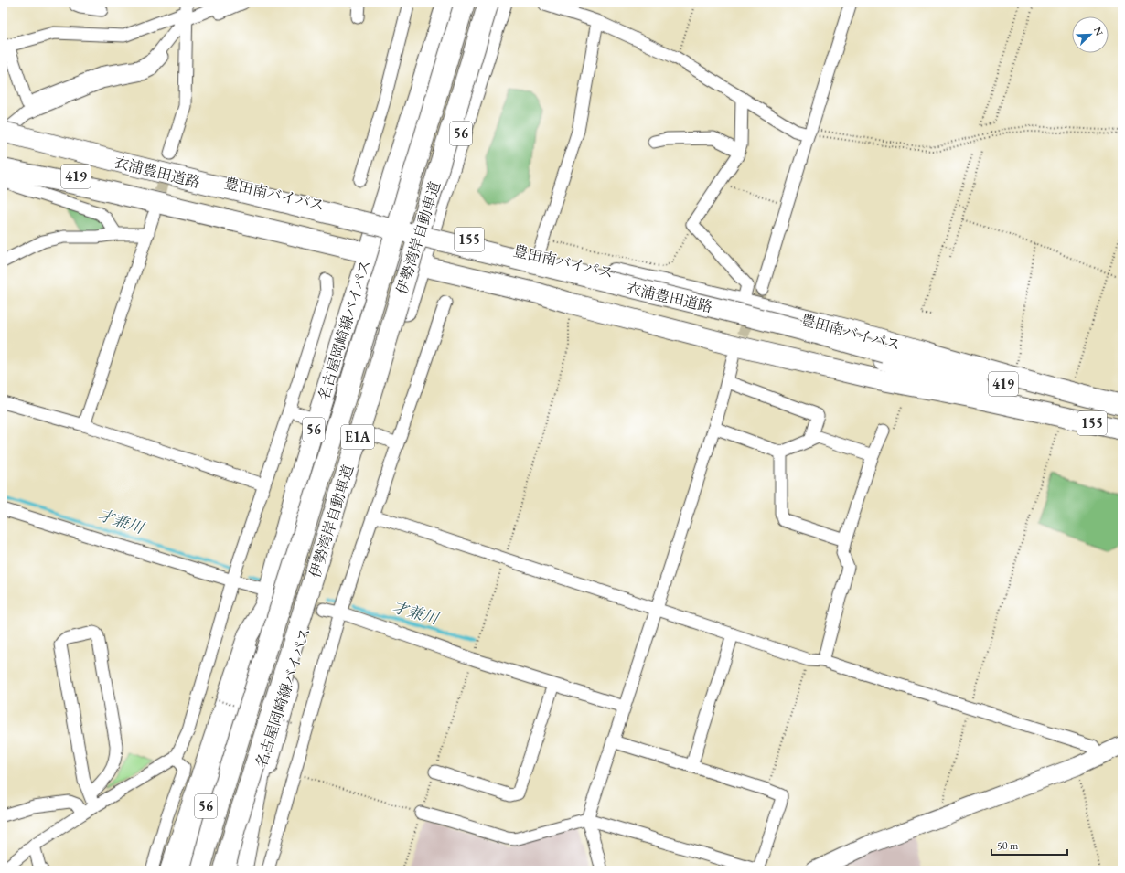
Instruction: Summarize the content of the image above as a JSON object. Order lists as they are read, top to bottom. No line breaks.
{"streets":{"highway":["衣浦豊田道路","419","豊田南バイパス","伊勢湾岸自動車道","155","E1A"],"main road":["56","名古屋岡崎線バイパス"]},"crossings":[["衣浦豊田道路","豊田南バイパス"],["衣浦豊田道路","155"],["豊田南バイパス","名古屋岡崎線バイパス"],["155","名古屋岡崎線バイパス"]],"water":["才兼川"],"scale_bar":"50 m","north":"top right"}
